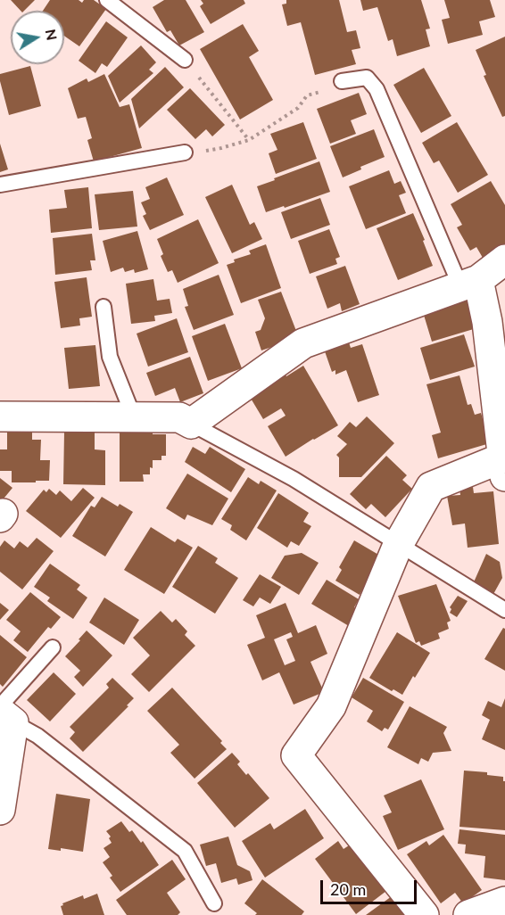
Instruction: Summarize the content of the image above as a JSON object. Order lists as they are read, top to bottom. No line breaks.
{"scale_bar":"20 m","north":"right"}
